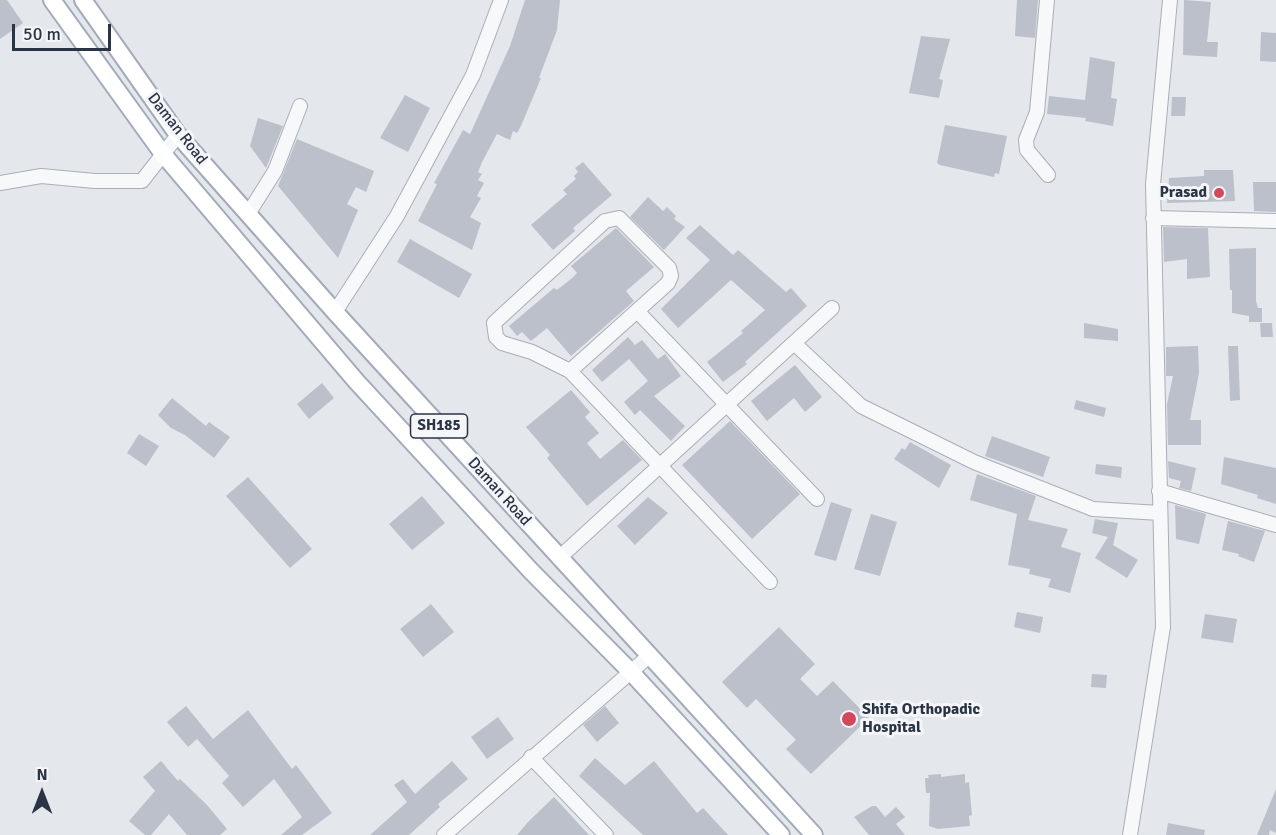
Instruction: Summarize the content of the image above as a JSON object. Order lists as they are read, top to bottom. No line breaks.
{"streets":{"main road":["Daman Road","SH185"]},"places":["Prasad","Shifa Orthopadic Hospital"],"scale_bar":"50 m","north":"top"}
